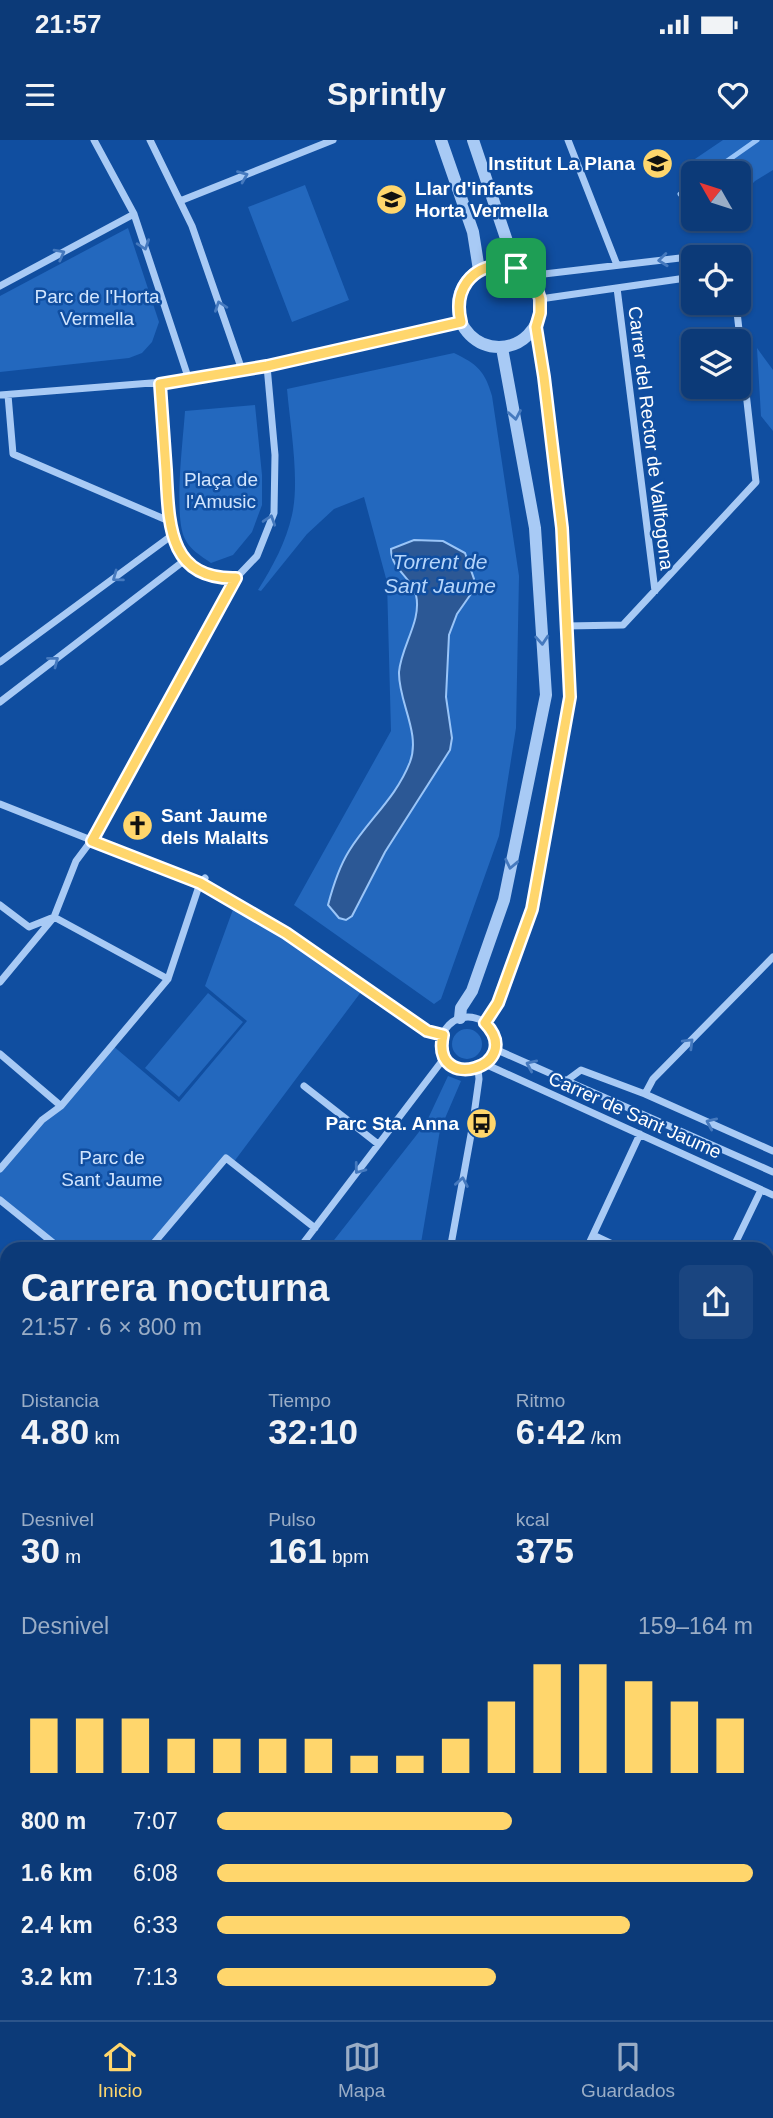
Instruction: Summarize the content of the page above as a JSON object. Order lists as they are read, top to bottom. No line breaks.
{"streets":{"street":["Carrer del Rector de Vallfogona","Carrer de Sant Jaume"]},"water":["Torrent de Sant Jaume"],"parks":["Parc de l'Horta Vermella","Plaça de l'Amusic","Parc de Sant Jaume"],"places":{"school or university":["Institut La Plana","Llar d'infants Horta Vermella"],"church":["Sant Jaume dels Malalts"],"bus stop":["Parc Sta. Anna"]},"north":"top left","page":{"status":"21:57","header":"Sprintly","heading":["Carrera nocturna","21:57 · 6 × 800 m"],"stats":[["Distancia","4.80 km"],["Tiempo","32:10"],["Ritmo","6:42 /km"],["Desnivel","30 m"],["Pulso","161 bpm"],["kcal","375"]],"chart":["Desnivel","159–164 m"],"list":[{"name":"800 m","note":"7:07"},{"name":"1.6 km","note":"6:08"},{"name":"2.4 km","note":"6:33"},{"name":"3.2 km","note":"7:13"}],"tabs":["Inicio","Mapa","Guardados"]}}
